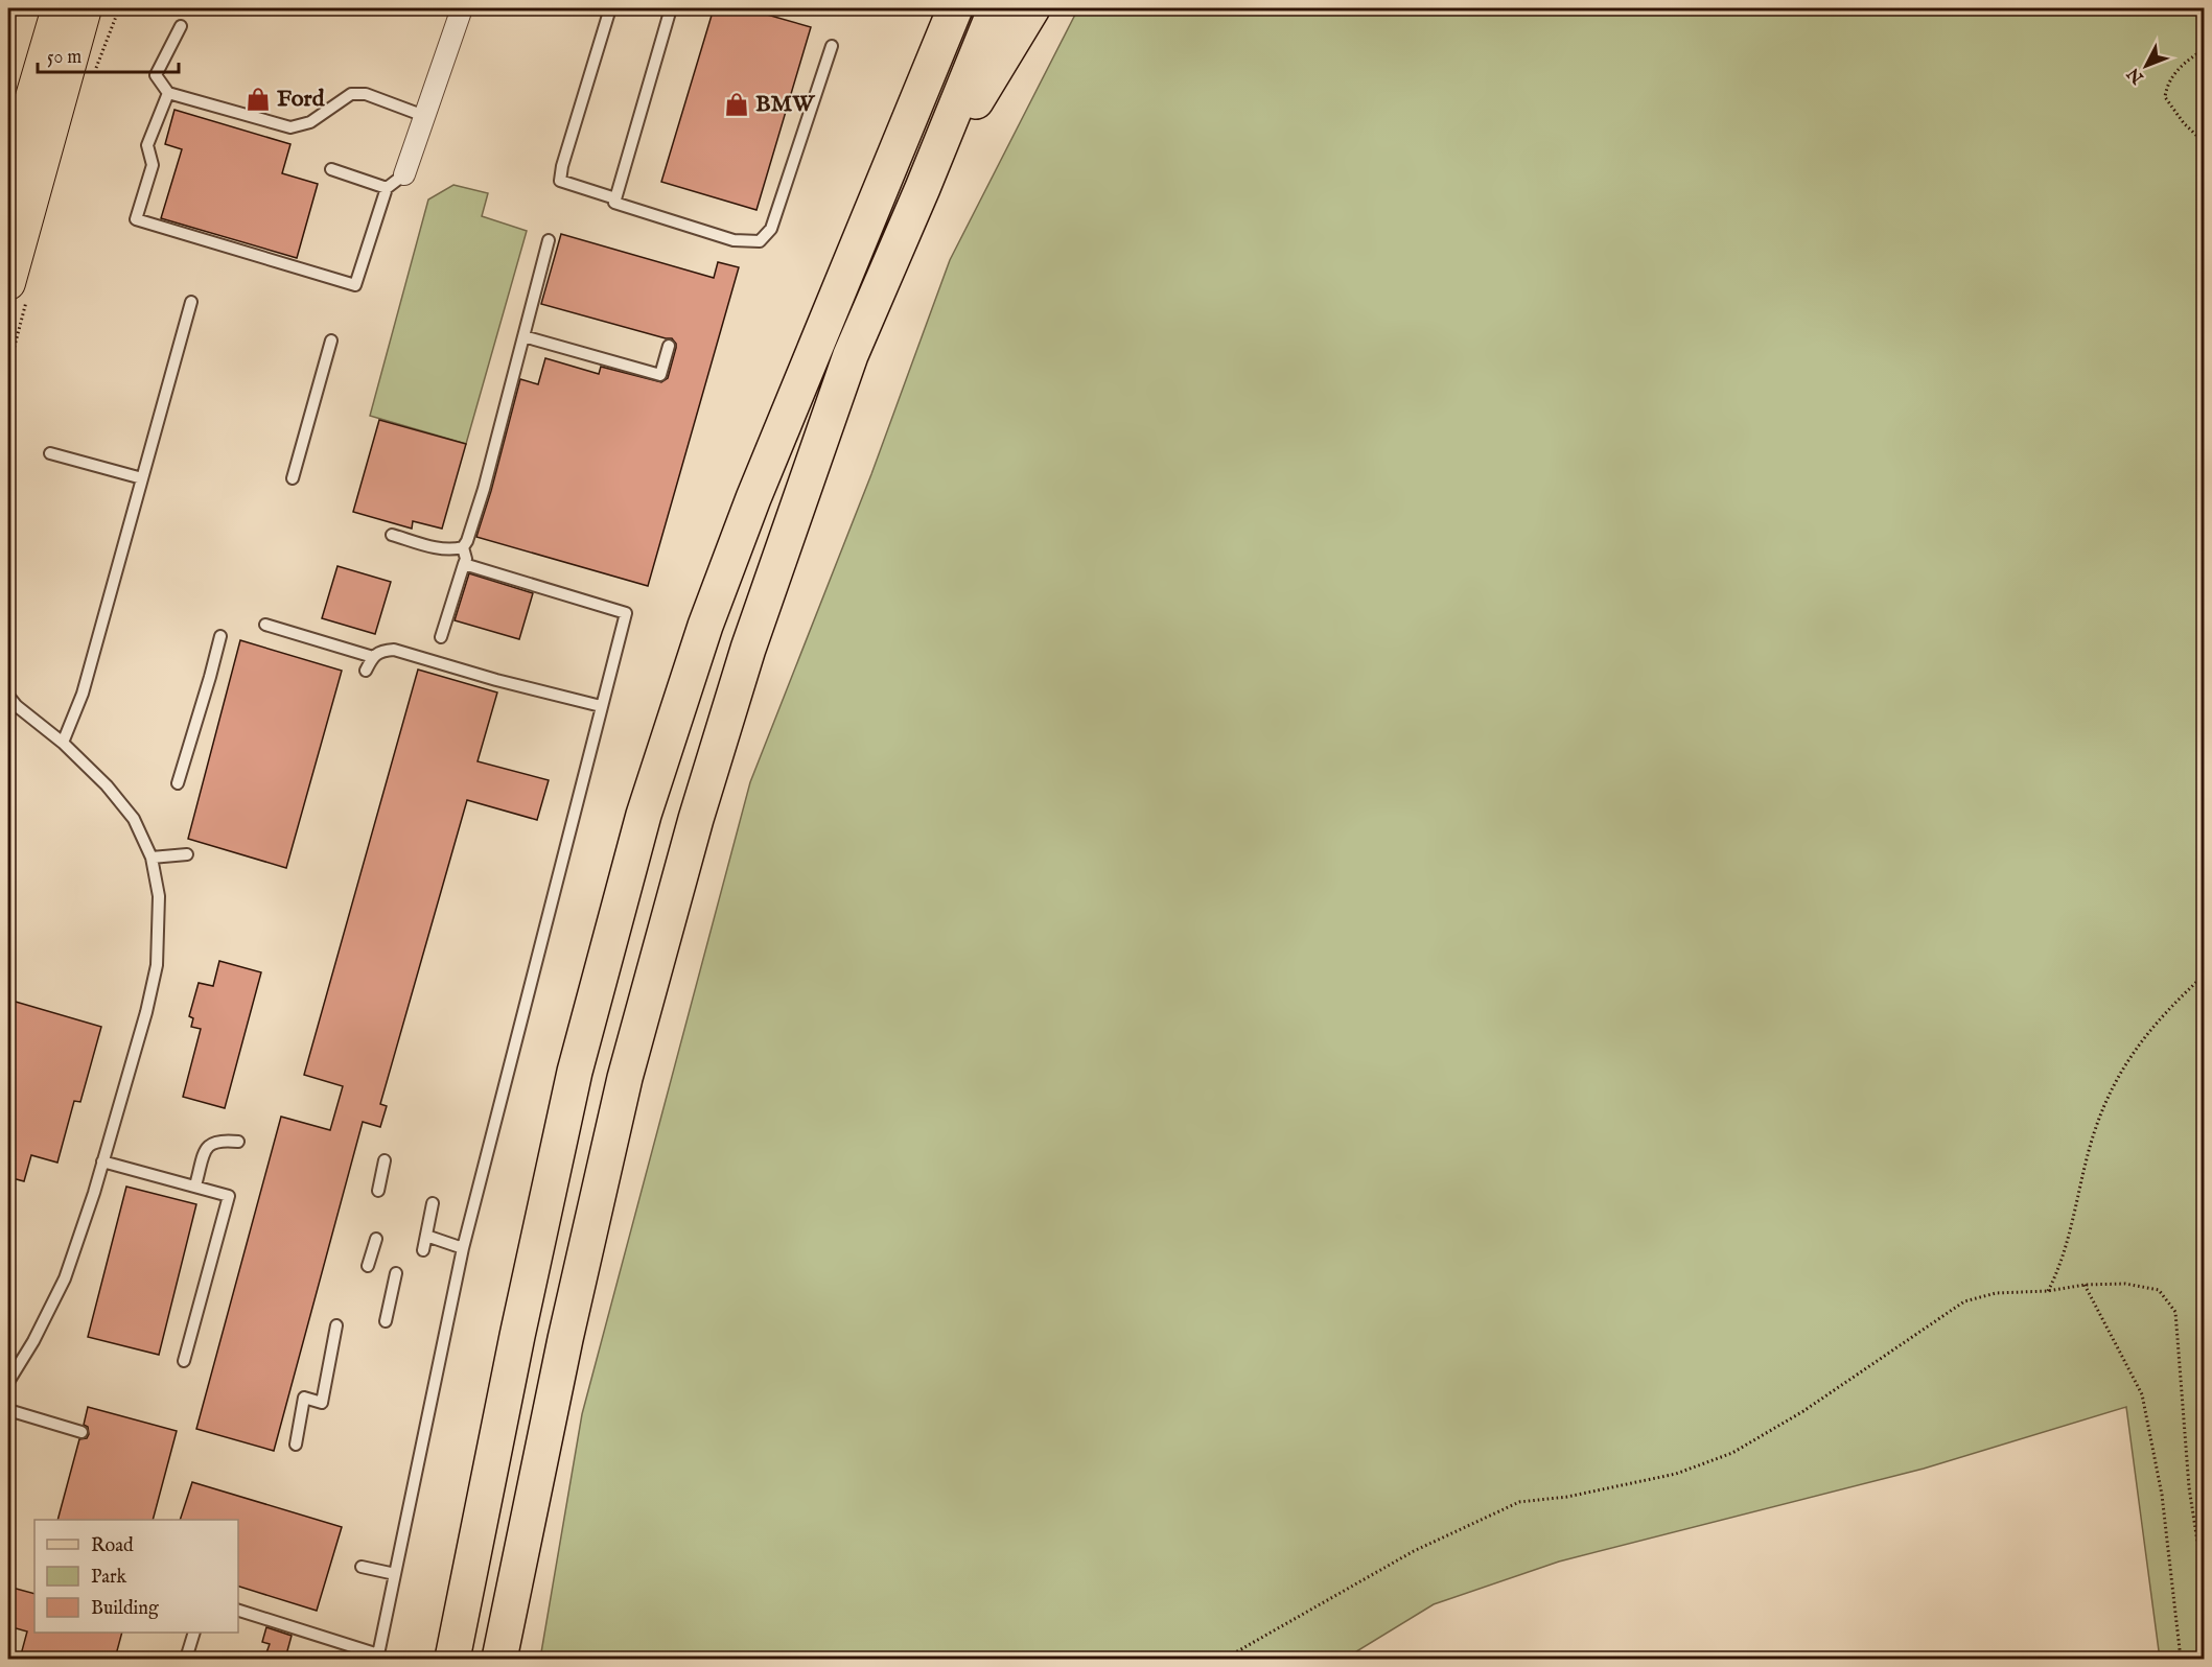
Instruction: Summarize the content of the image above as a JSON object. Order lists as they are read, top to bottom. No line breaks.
{"places":{"shop":["Ford","BMW"]},"legend":["Road","Park","Building"],"scale_bar":"50 m","north":"bottom left"}
